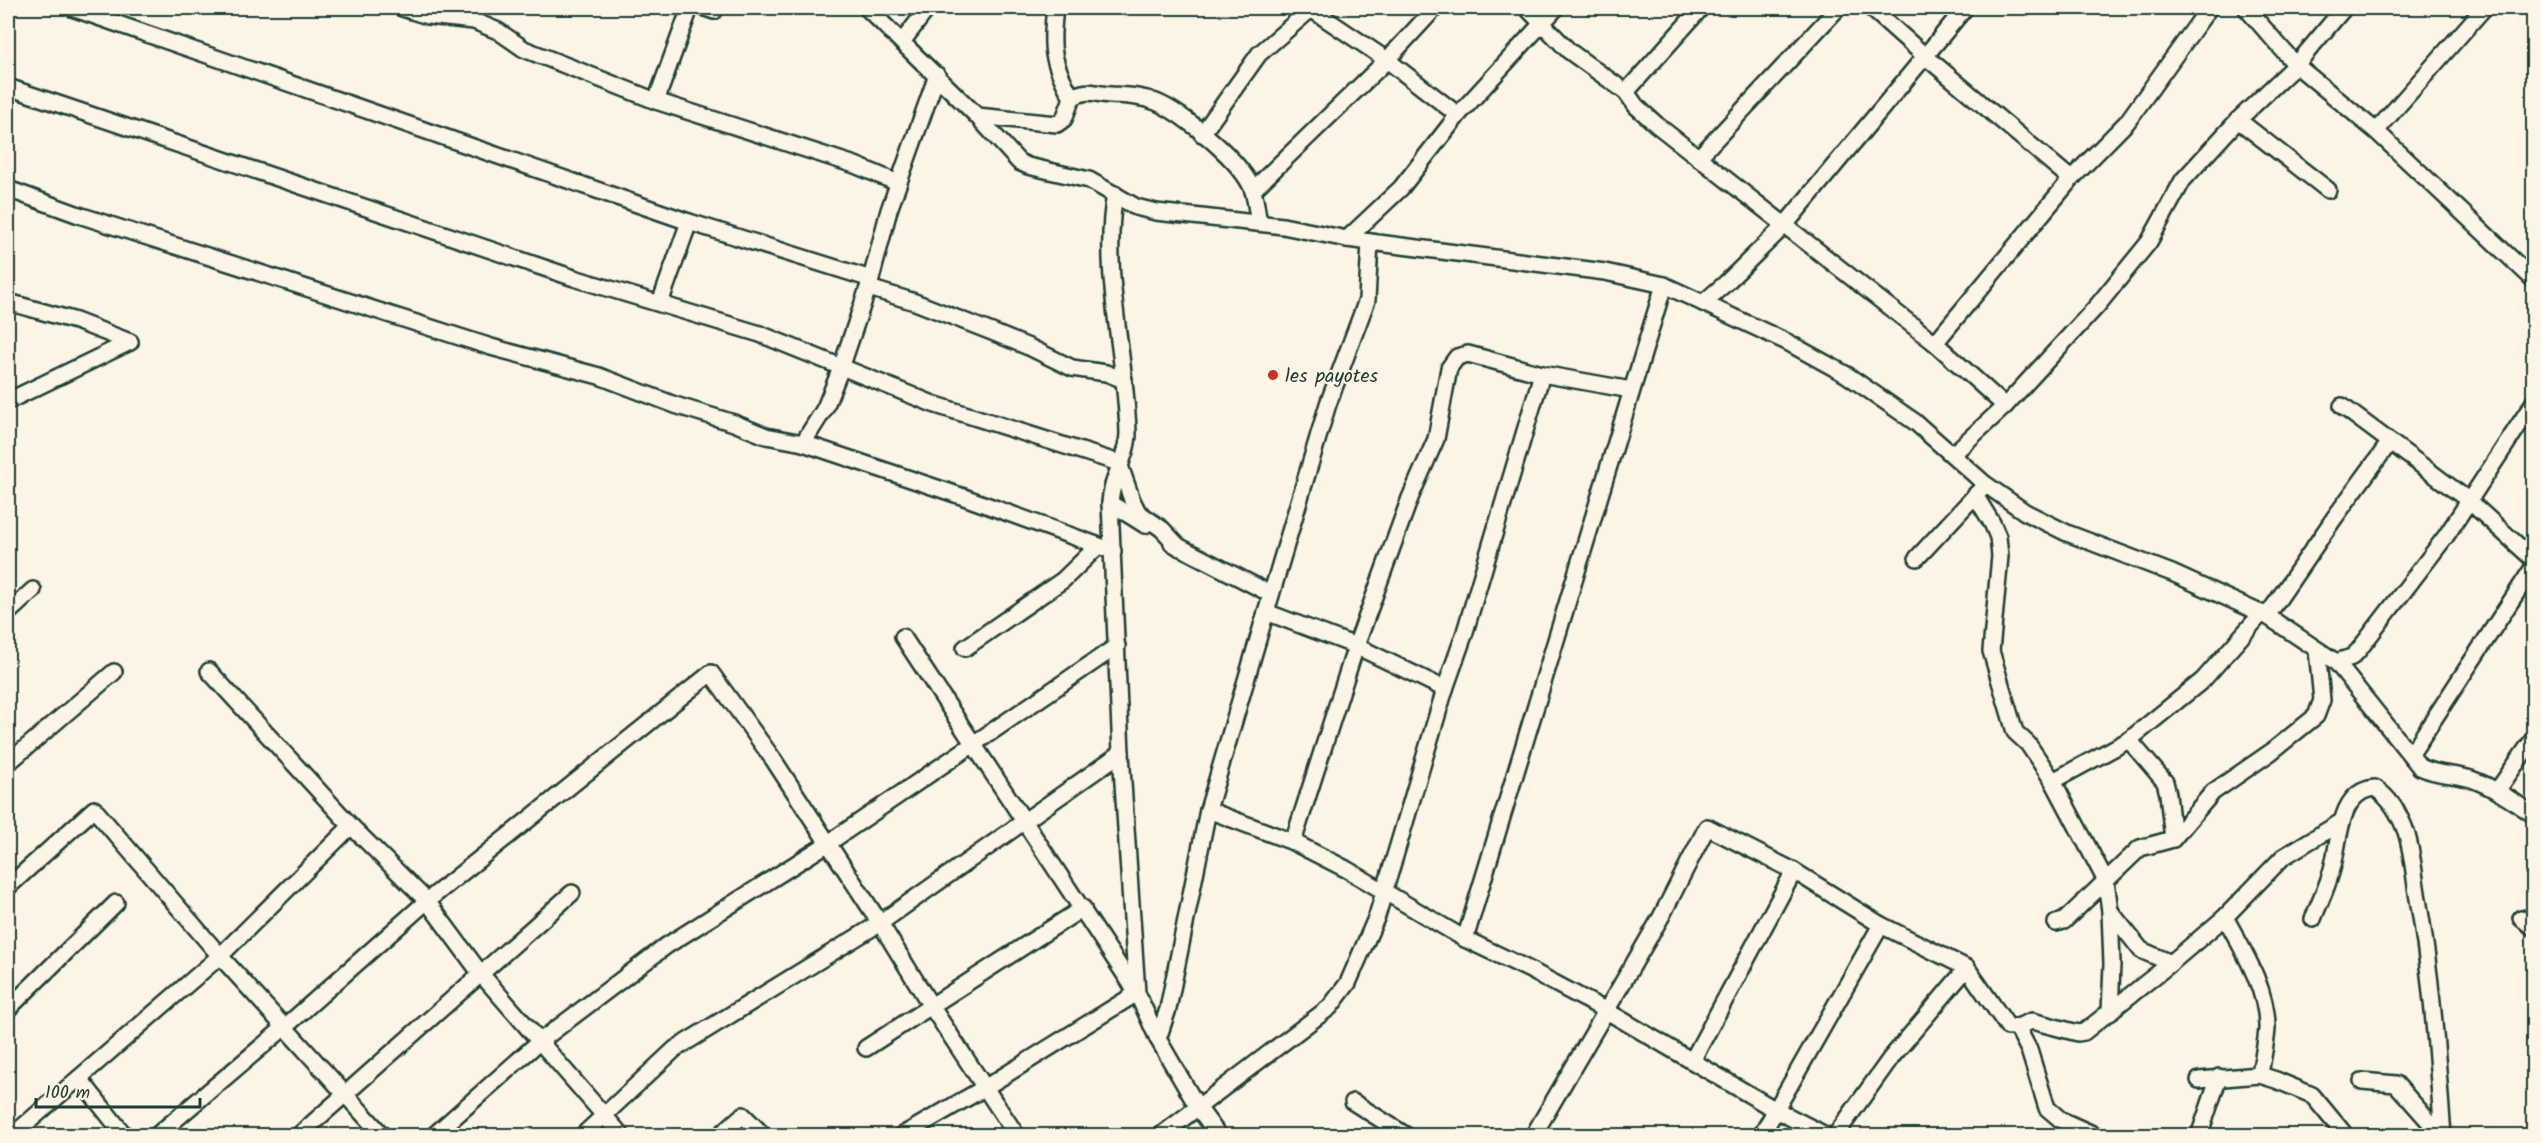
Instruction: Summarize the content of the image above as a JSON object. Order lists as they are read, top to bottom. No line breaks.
{"places":["les payotes"],"scale_bar":"100 m"}
